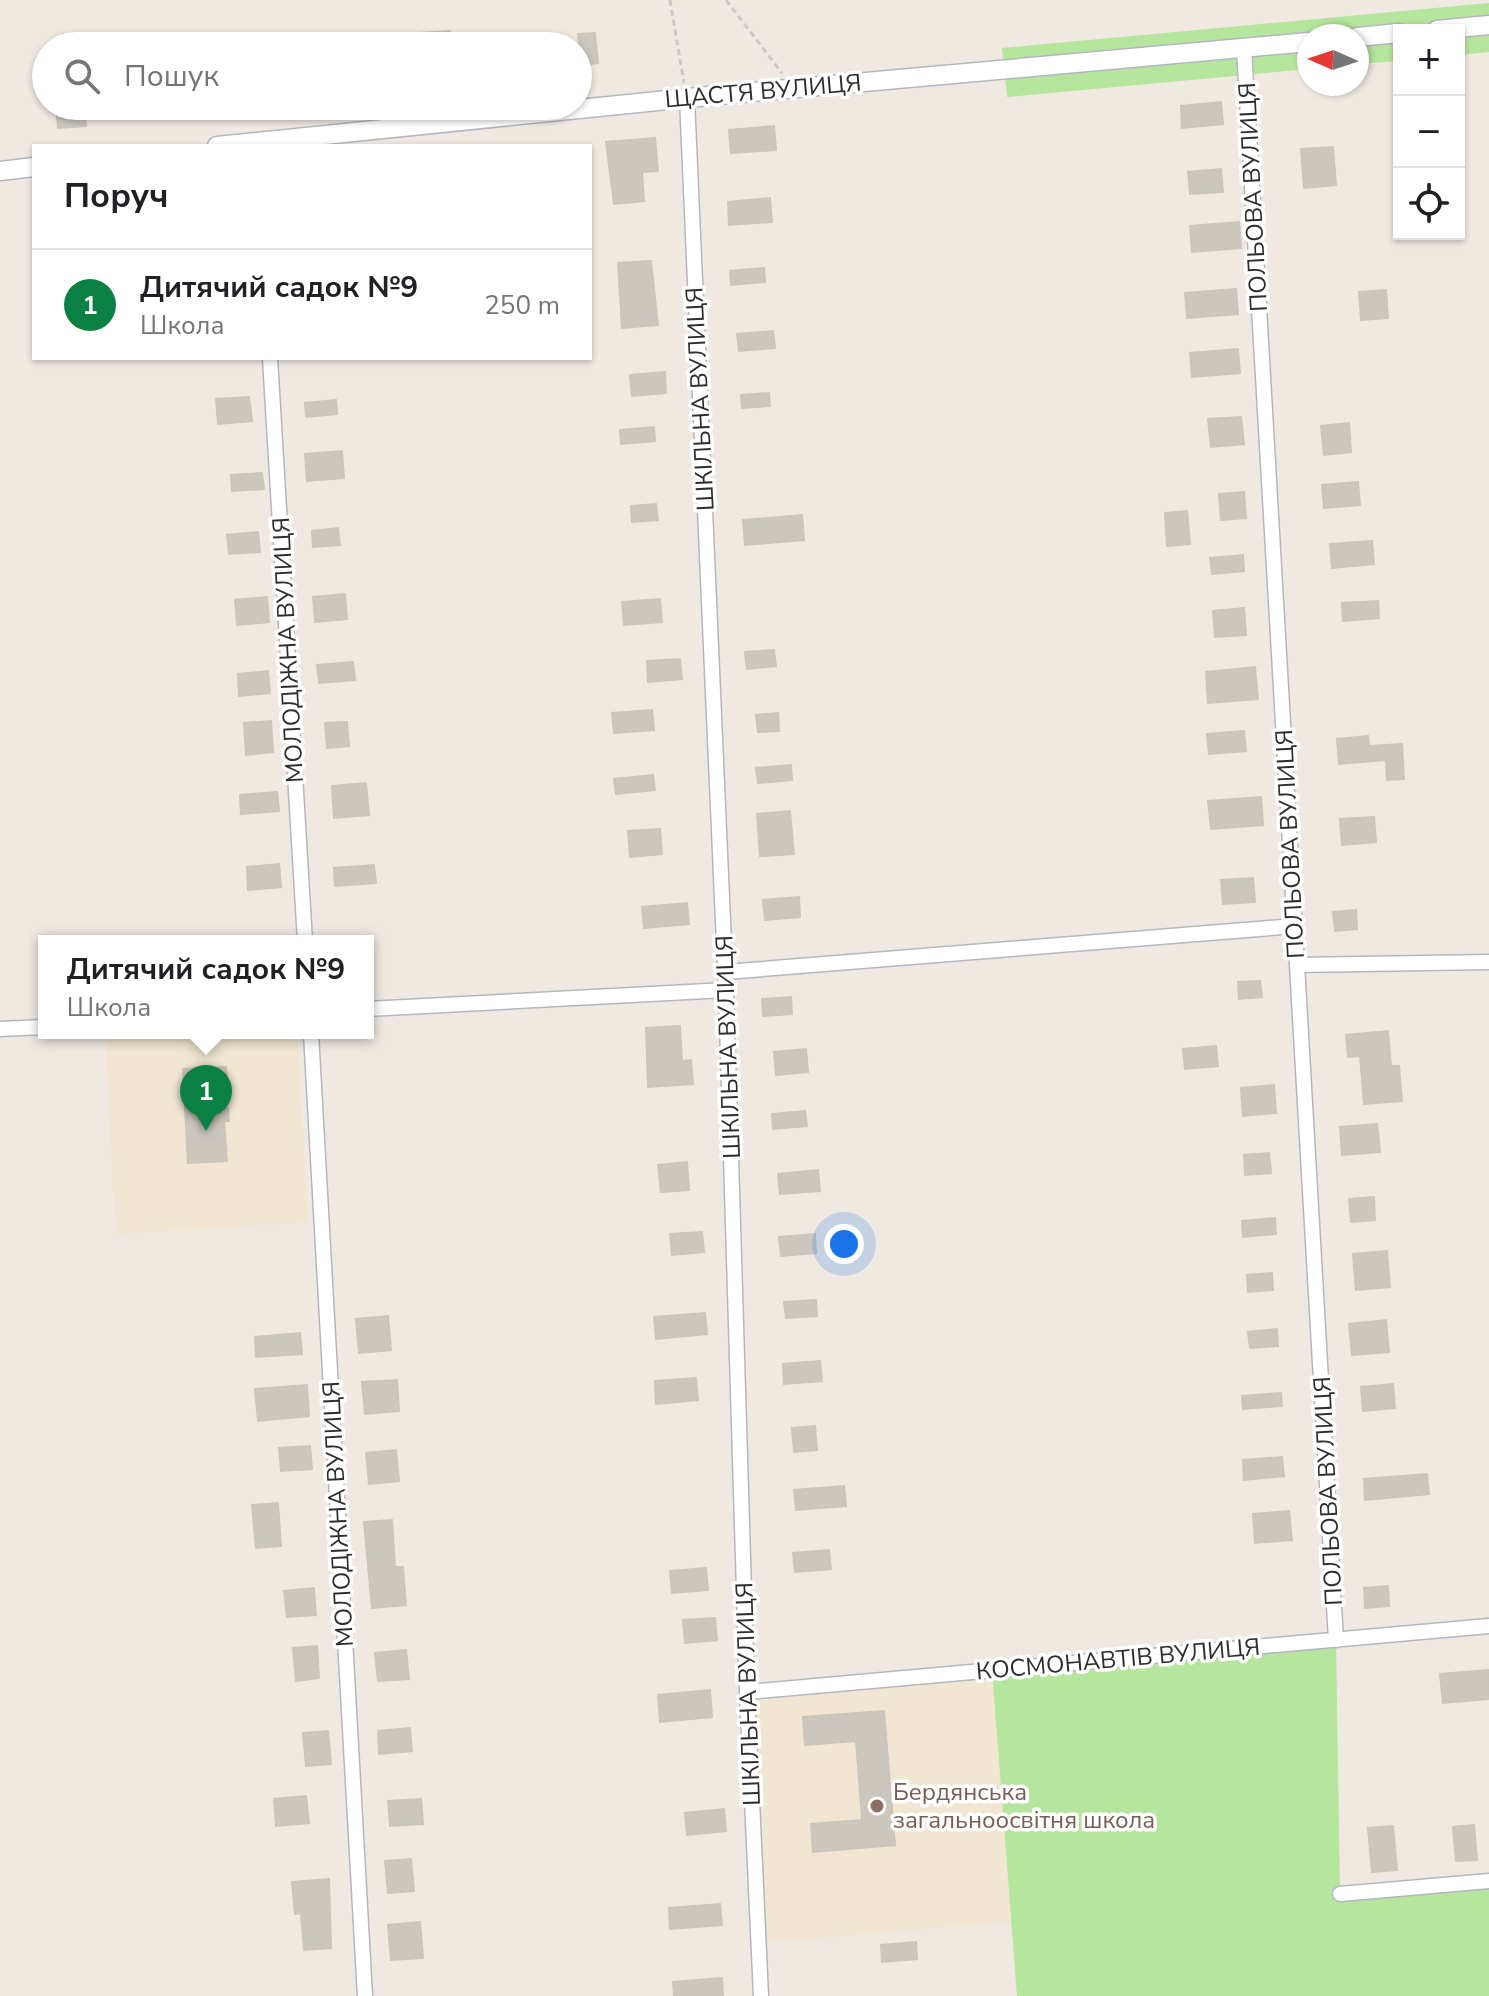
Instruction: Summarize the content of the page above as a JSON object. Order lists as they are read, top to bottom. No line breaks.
{"streets":{"street":["ЩАСТЯ ВУЛИЦЯ","ПОЛЬОВА ВУЛИЦЯ","ШКІЛЬНА ВУЛИЦЯ","МОЛОДІЖНА ВУЛИЦЯ","КОСМОНАВТІВ ВУЛИЦЯ"]},"crossings":[["ЩАСТЯ ВУЛИЦЯ","ПОЛЬОВА ВУЛИЦЯ"],["ЩАСТЯ ВУЛИЦЯ","ШКІЛЬНА ВУЛИЦЯ"],["ПОЛЬОВА ВУЛИЦЯ","КОСМОНАВТІВ ВУЛИЦЯ"],["ШКІЛЬНА ВУЛИЦЯ","КОСМОНАВТІВ ВУЛИЦЯ"]],"places":["Бердянська загальноосвітня школа"],"north":"left","page":{"map_buttons":["+","−"],"search":"Пошук","heading":"Поруч","list":[{"mark":"1","name":"Дитячий садок №9","note":"Школа","value":"250 m"}],"popup":["Дитячий садок №9","Школа"],"pins":"1"}}
